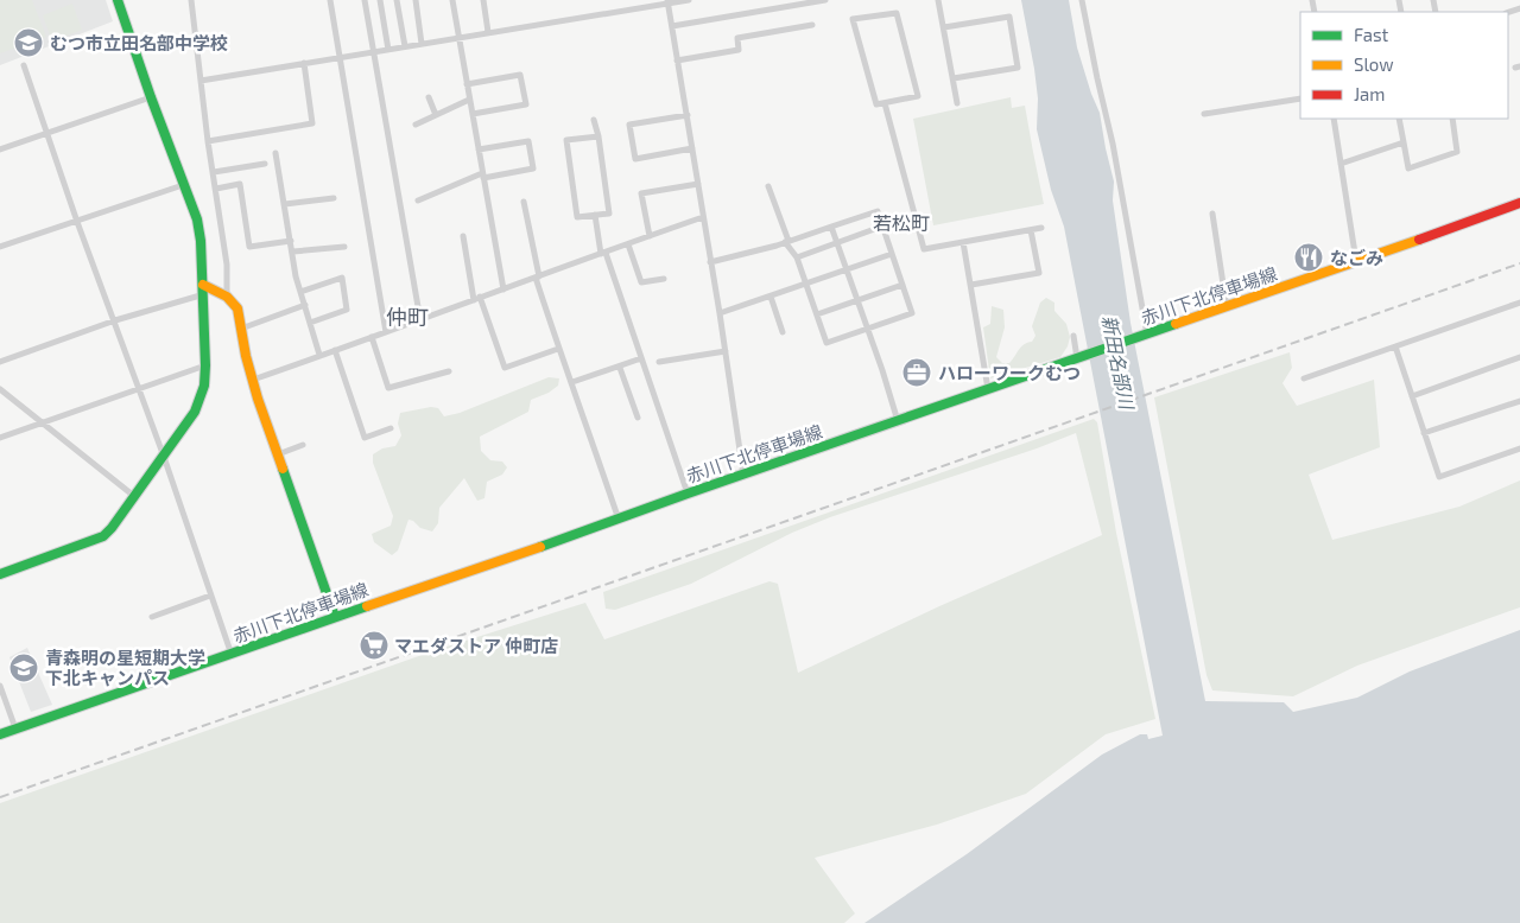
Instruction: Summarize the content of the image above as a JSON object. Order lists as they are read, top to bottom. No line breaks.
{"streets":{"main road":["赤川下北停車場線"]},"districts":["若松町","仲町"],"water":["新田名部川"],"places":{"school or university":["むつ市立田名部中学校","青森明の星短期大学 下北キャンパス"],"restaurant":["なごみ"],"office":["ハローワークむつ"],"supermarket":["マエダストア 仲町店"]},"legend":["Fast","Slow","Jam"]}
